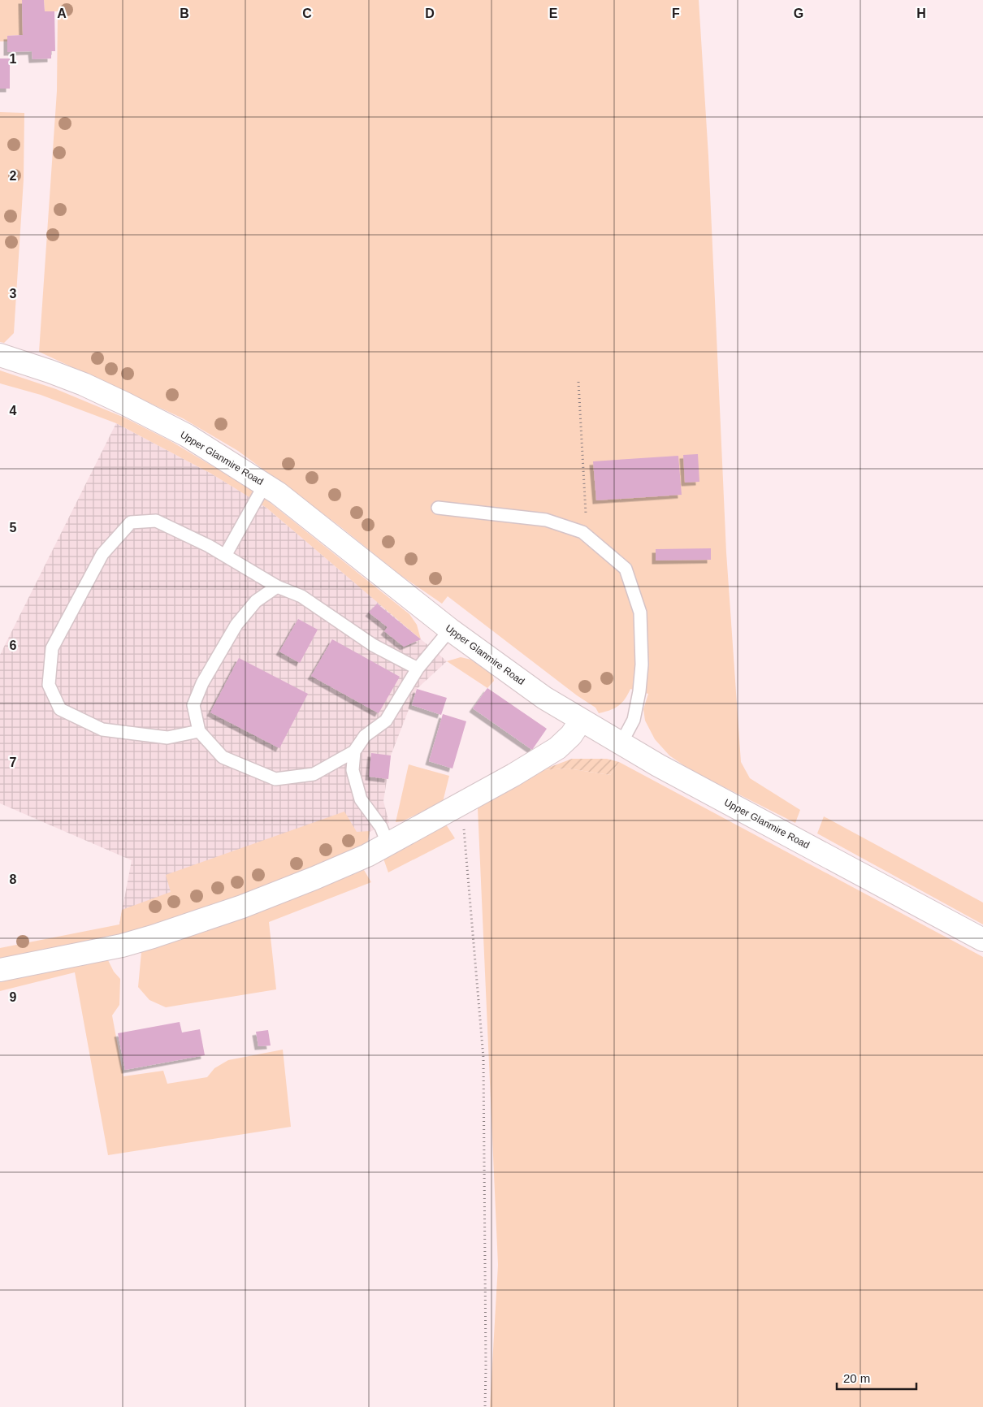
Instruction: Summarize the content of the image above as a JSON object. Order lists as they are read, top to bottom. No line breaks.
{"streets":{"main road":["Upper Glanmire Road"]},"scale_bar":"20 m","grid":{"columns":["A","B","C","D","E","F","G","H"],"rows":["1","2","3","4","5","6","7","8","9"]}}
